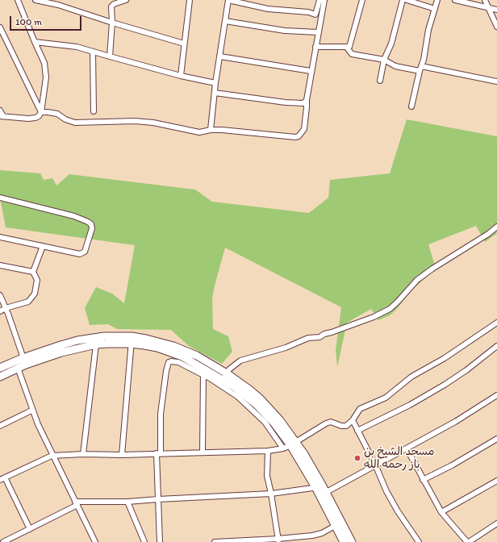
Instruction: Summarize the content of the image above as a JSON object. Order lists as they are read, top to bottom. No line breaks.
{"places":["مسجد الشيخ بن باز رحمه الله"],"scale_bar":"100 m"}
